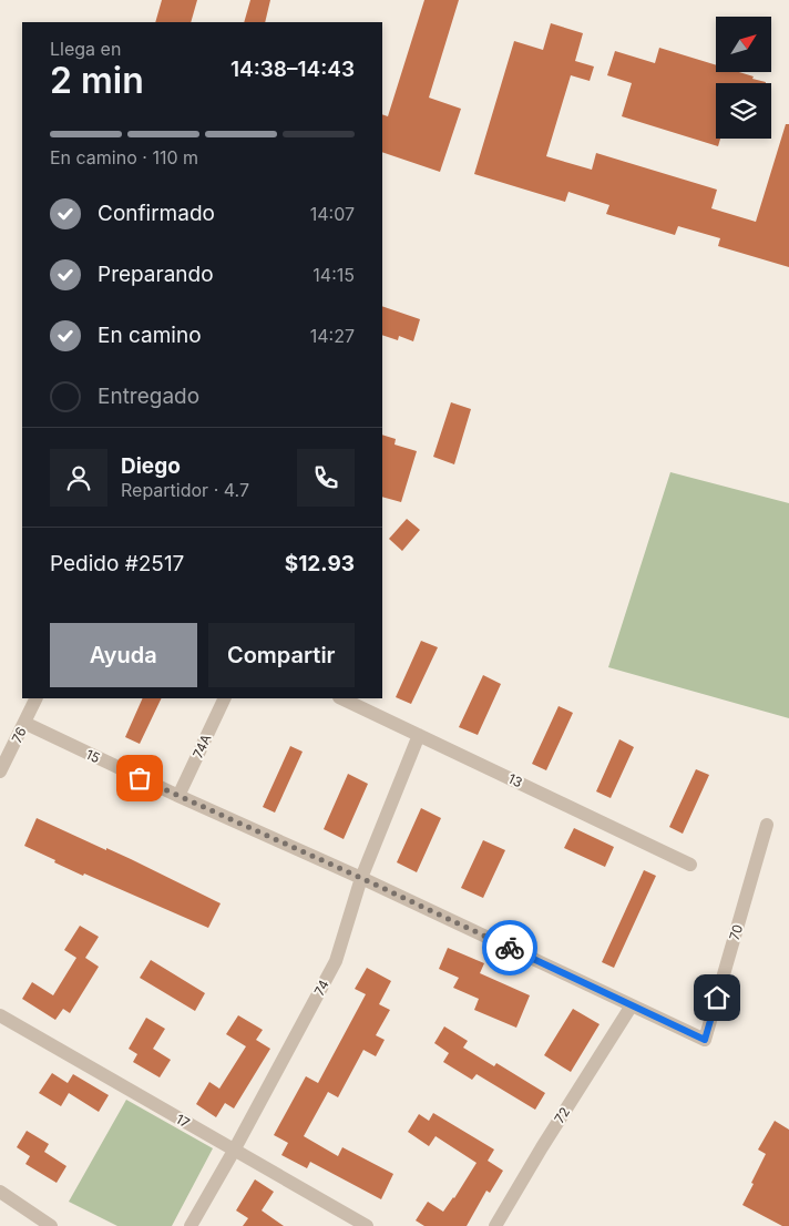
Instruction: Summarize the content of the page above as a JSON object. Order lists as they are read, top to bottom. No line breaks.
{"streets":{"street":["76","74A","15","13","70","74","72","17"]},"crossings":[["76","15"],["74A","15"],["15","70"],["15","74"],["15","72"],["13","74"],["74","17"]],"north":"top right","page":{"heading":["2 min","Llega en","14:38–14:43"],"panel":["Diego","Repartidor · 4.7","Pedido #2517","$12.93"],"bar":"En camino · 110 m","list":[["Confirmado","14:07"],["Preparando","14:15"],["En camino","14:27"],"Entregado"],"buttons":["Ayuda","Compartir"]}}
